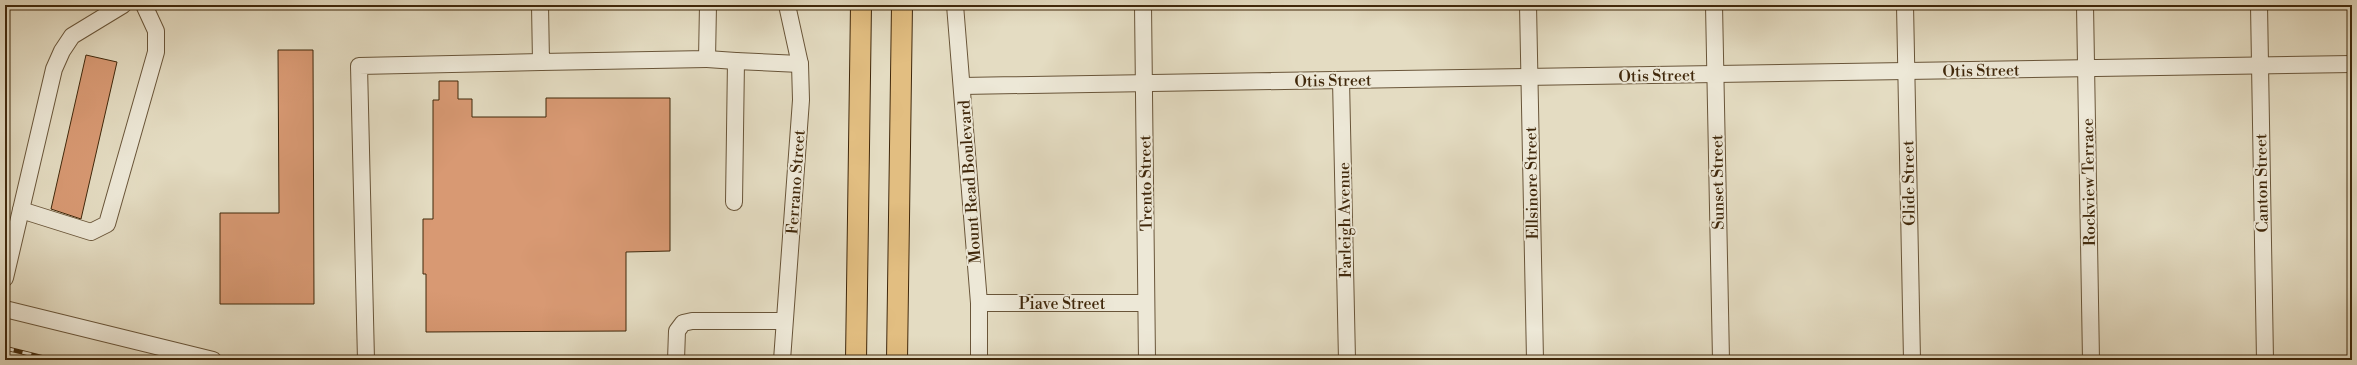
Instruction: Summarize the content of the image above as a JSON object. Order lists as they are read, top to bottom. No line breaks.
{"streets":{"street":["Otis Street","Ferrano Street","Mount Read Boulevard","Sunset Street","Rockview Terrace","Trento Street","Ellsinore Street","Glide Street","Canton Street","Farleigh Avenue","Piave Street"]},"crossings":[["Otis Street","Mount Read Boulevard"],["Otis Street","Sunset Street"],["Otis Street","Rockview Terrace"],["Otis Street","Trento Street"],["Otis Street","Ellsinore Street"],["Otis Street","Glide Street"],["Otis Street","Canton Street"],["Otis Street","Farleigh Avenue"],["Mount Read Boulevard","Piave Street"],["Trento Street","Piave Street"]]}
